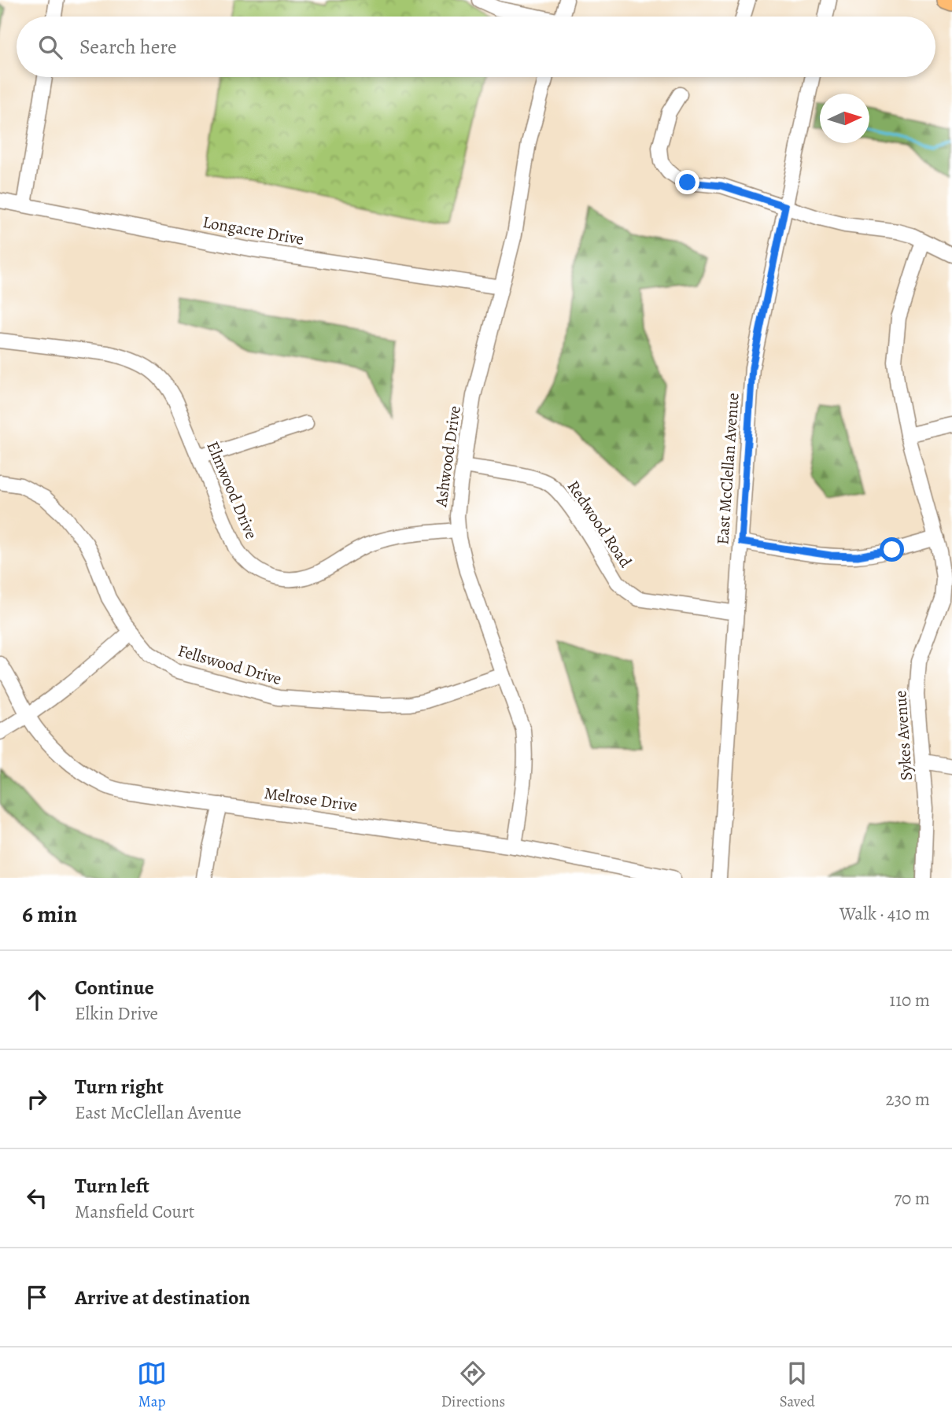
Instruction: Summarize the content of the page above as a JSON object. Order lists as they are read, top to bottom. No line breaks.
{"streets":{"street":["Longacre Drive","Ashwood Drive","East McClellan Avenue","Elmwood Drive","Redwood Road","Fellswood Drive","Sykes Avenue","Melrose Drive"]},"crossings":[["Longacre Drive","Ashwood Drive"],["Ashwood Drive","Elmwood Drive"],["Ashwood Drive","Redwood Road"],["Ashwood Drive","Fellswood Drive"],["Ashwood Drive","Melrose Drive"],["East McClellan Avenue","Redwood Road"]],"north":"right","page":{"search":"Search here","heading":["6 min","Walk · 410 m"],"list":[["Continue","Elkin Drive","110 m"],["Turn right","East McClellan Avenue","230 m"],["Turn left","Mansfield Court","70 m"],"Arrive at destination"],"nav":["Map","Directions","Saved"]}}
